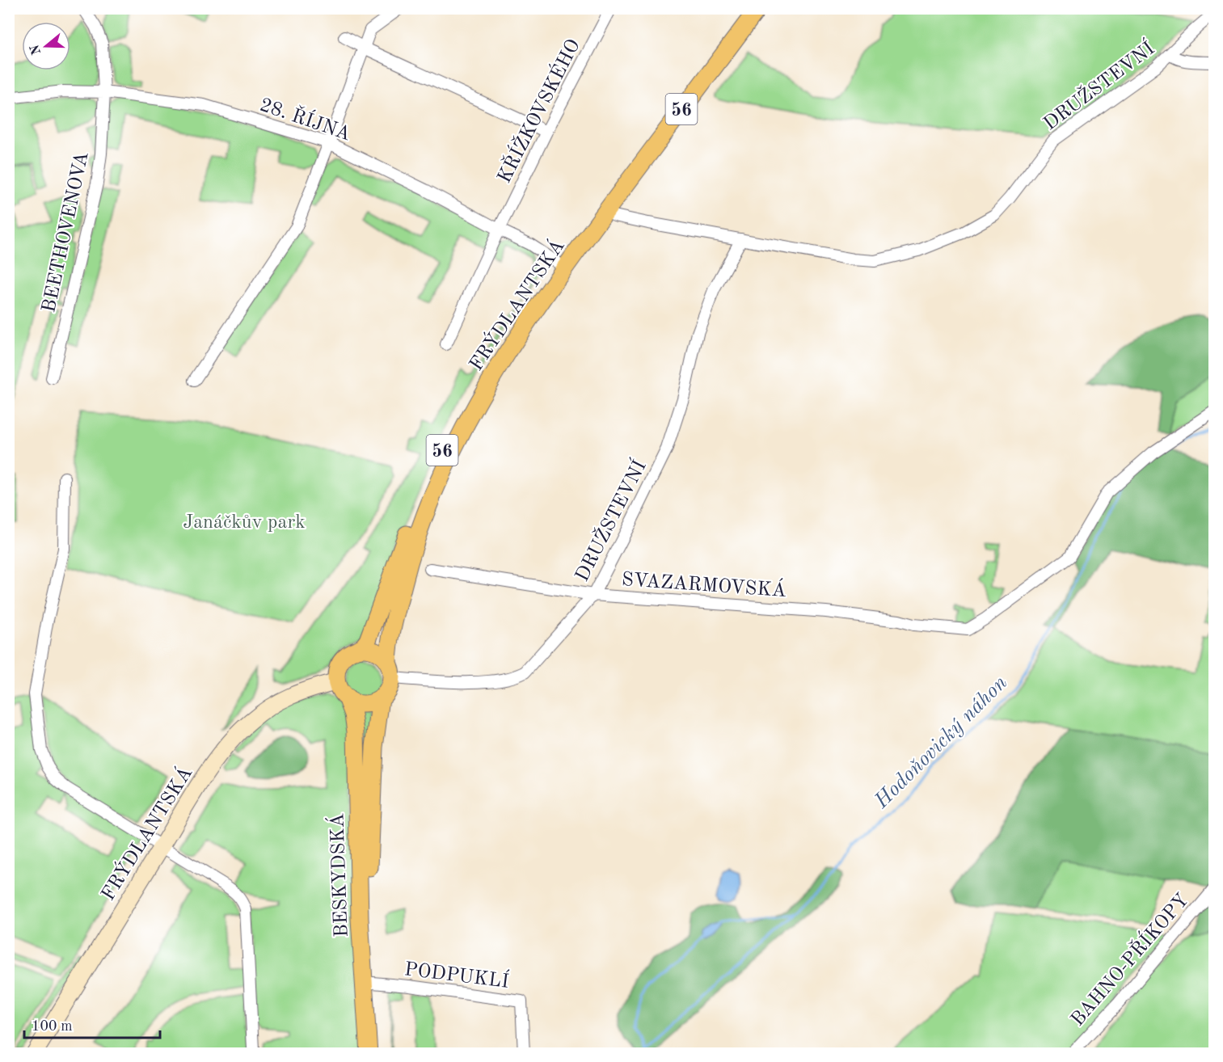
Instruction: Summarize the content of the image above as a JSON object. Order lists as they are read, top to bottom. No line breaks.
{"streets":{"main road":["56","FRÝDLANTSKÁ","BESKYDSKÁ"],"street":["DRUŽSTEVNÍ","KŘÍŽKOVSKÉHO","28. ŘÍJNA","BEETHOVENOVA","SVAZARMOVSKÁ","BAHNO-PŘÍKOPY","PODPUKLÍ"]},"crossings":[["DRUŽSTEVNÍ","56"],["DRUŽSTEVNÍ","FRÝDLANTSKÁ"],["DRUŽSTEVNÍ","SVAZARMOVSKÁ"],["DRUŽSTEVNÍ","BESKYDSKÁ"],["56","FRÝDLANTSKÁ"],["56","BESKYDSKÁ"],["KŘÍŽKOVSKÉHO","28. ŘÍJNA"],["28. ŘÍJNA","BEETHOVENOVA"],["28. ŘÍJNA","FRÝDLANTSKÁ"],["FRÝDLANTSKÁ","BESKYDSKÁ"],["BESKYDSKÁ","PODPUKLÍ"]],"water":["Hodoňovický náhon"],"parks":["Janáčkův park"],"scale_bar":"100 m","north":"left"}
